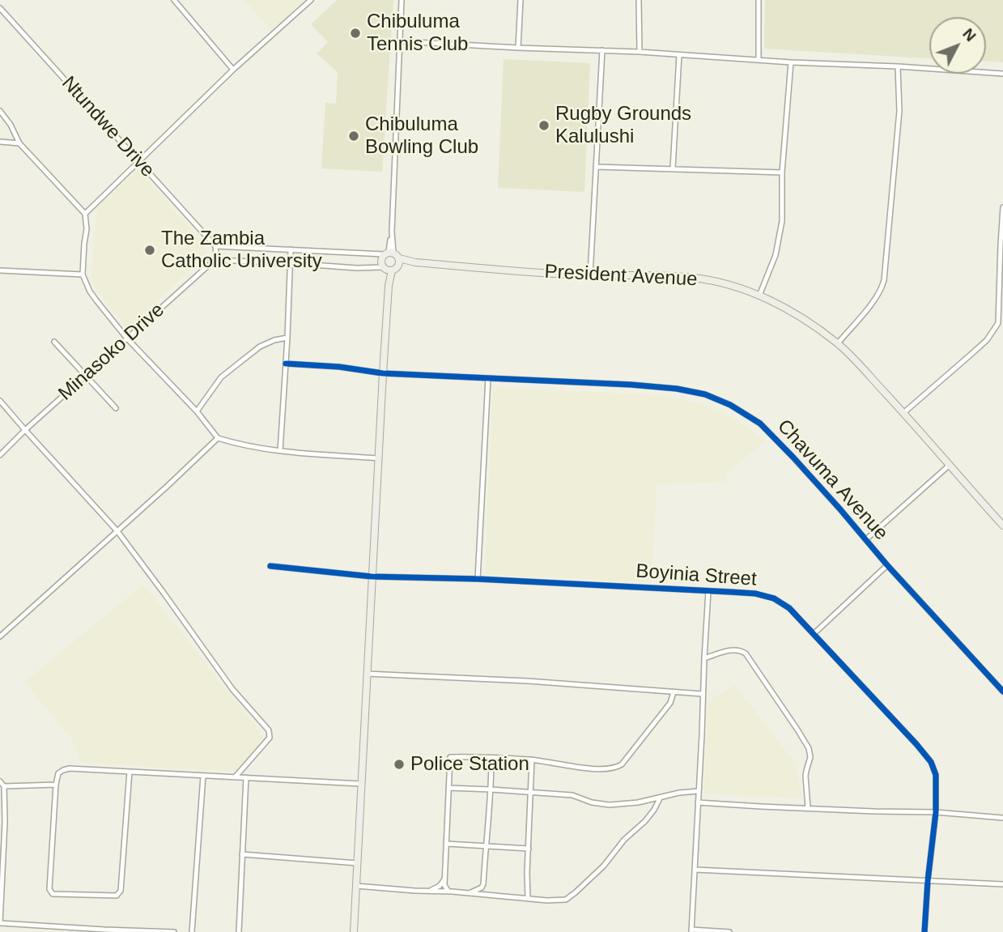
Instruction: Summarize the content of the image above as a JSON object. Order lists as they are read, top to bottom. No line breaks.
{"streets":{"street":["Ntundwe Drive","President Avenue","Minasoko Drive","Chavuma Avenue","Boyinia Street"]},"places":["Chibuluma Tennis Club","Rugby Grounds Kalulushi","Chibuluma Bowling Club","The Zambia Catholic University","Police Station"],"north":"top right"}
